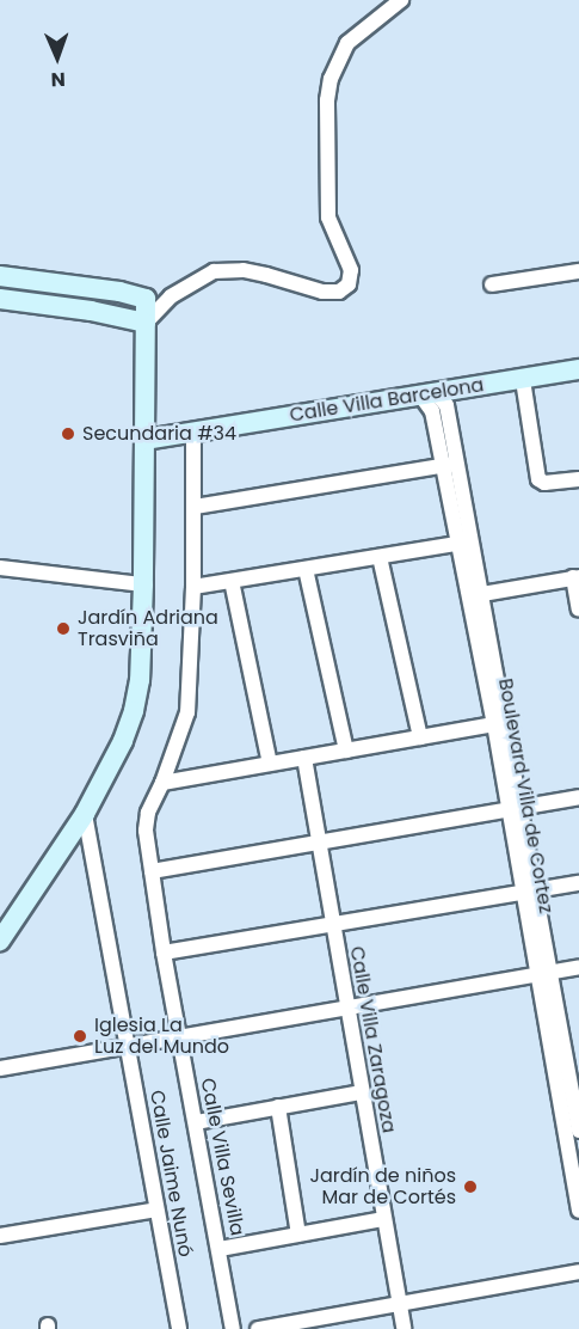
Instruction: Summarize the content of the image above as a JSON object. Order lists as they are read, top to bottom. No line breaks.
{"streets":{"street":["Calle Villa Barcelona","Boulevard Villa de Cortez","Calle Villa Zaragoza","Calle Villa Sevilla","Calle Jaime Nunó"]},"crossings":[["Calle Villa Barcelona","Boulevard Villa de Cortez"]],"places":["Secundaria #34","Jardín Adriana Trasviña","Iglesia La Luz del Mundo","Jardín de niños Mar de Cortés"],"north":"bottom"}
